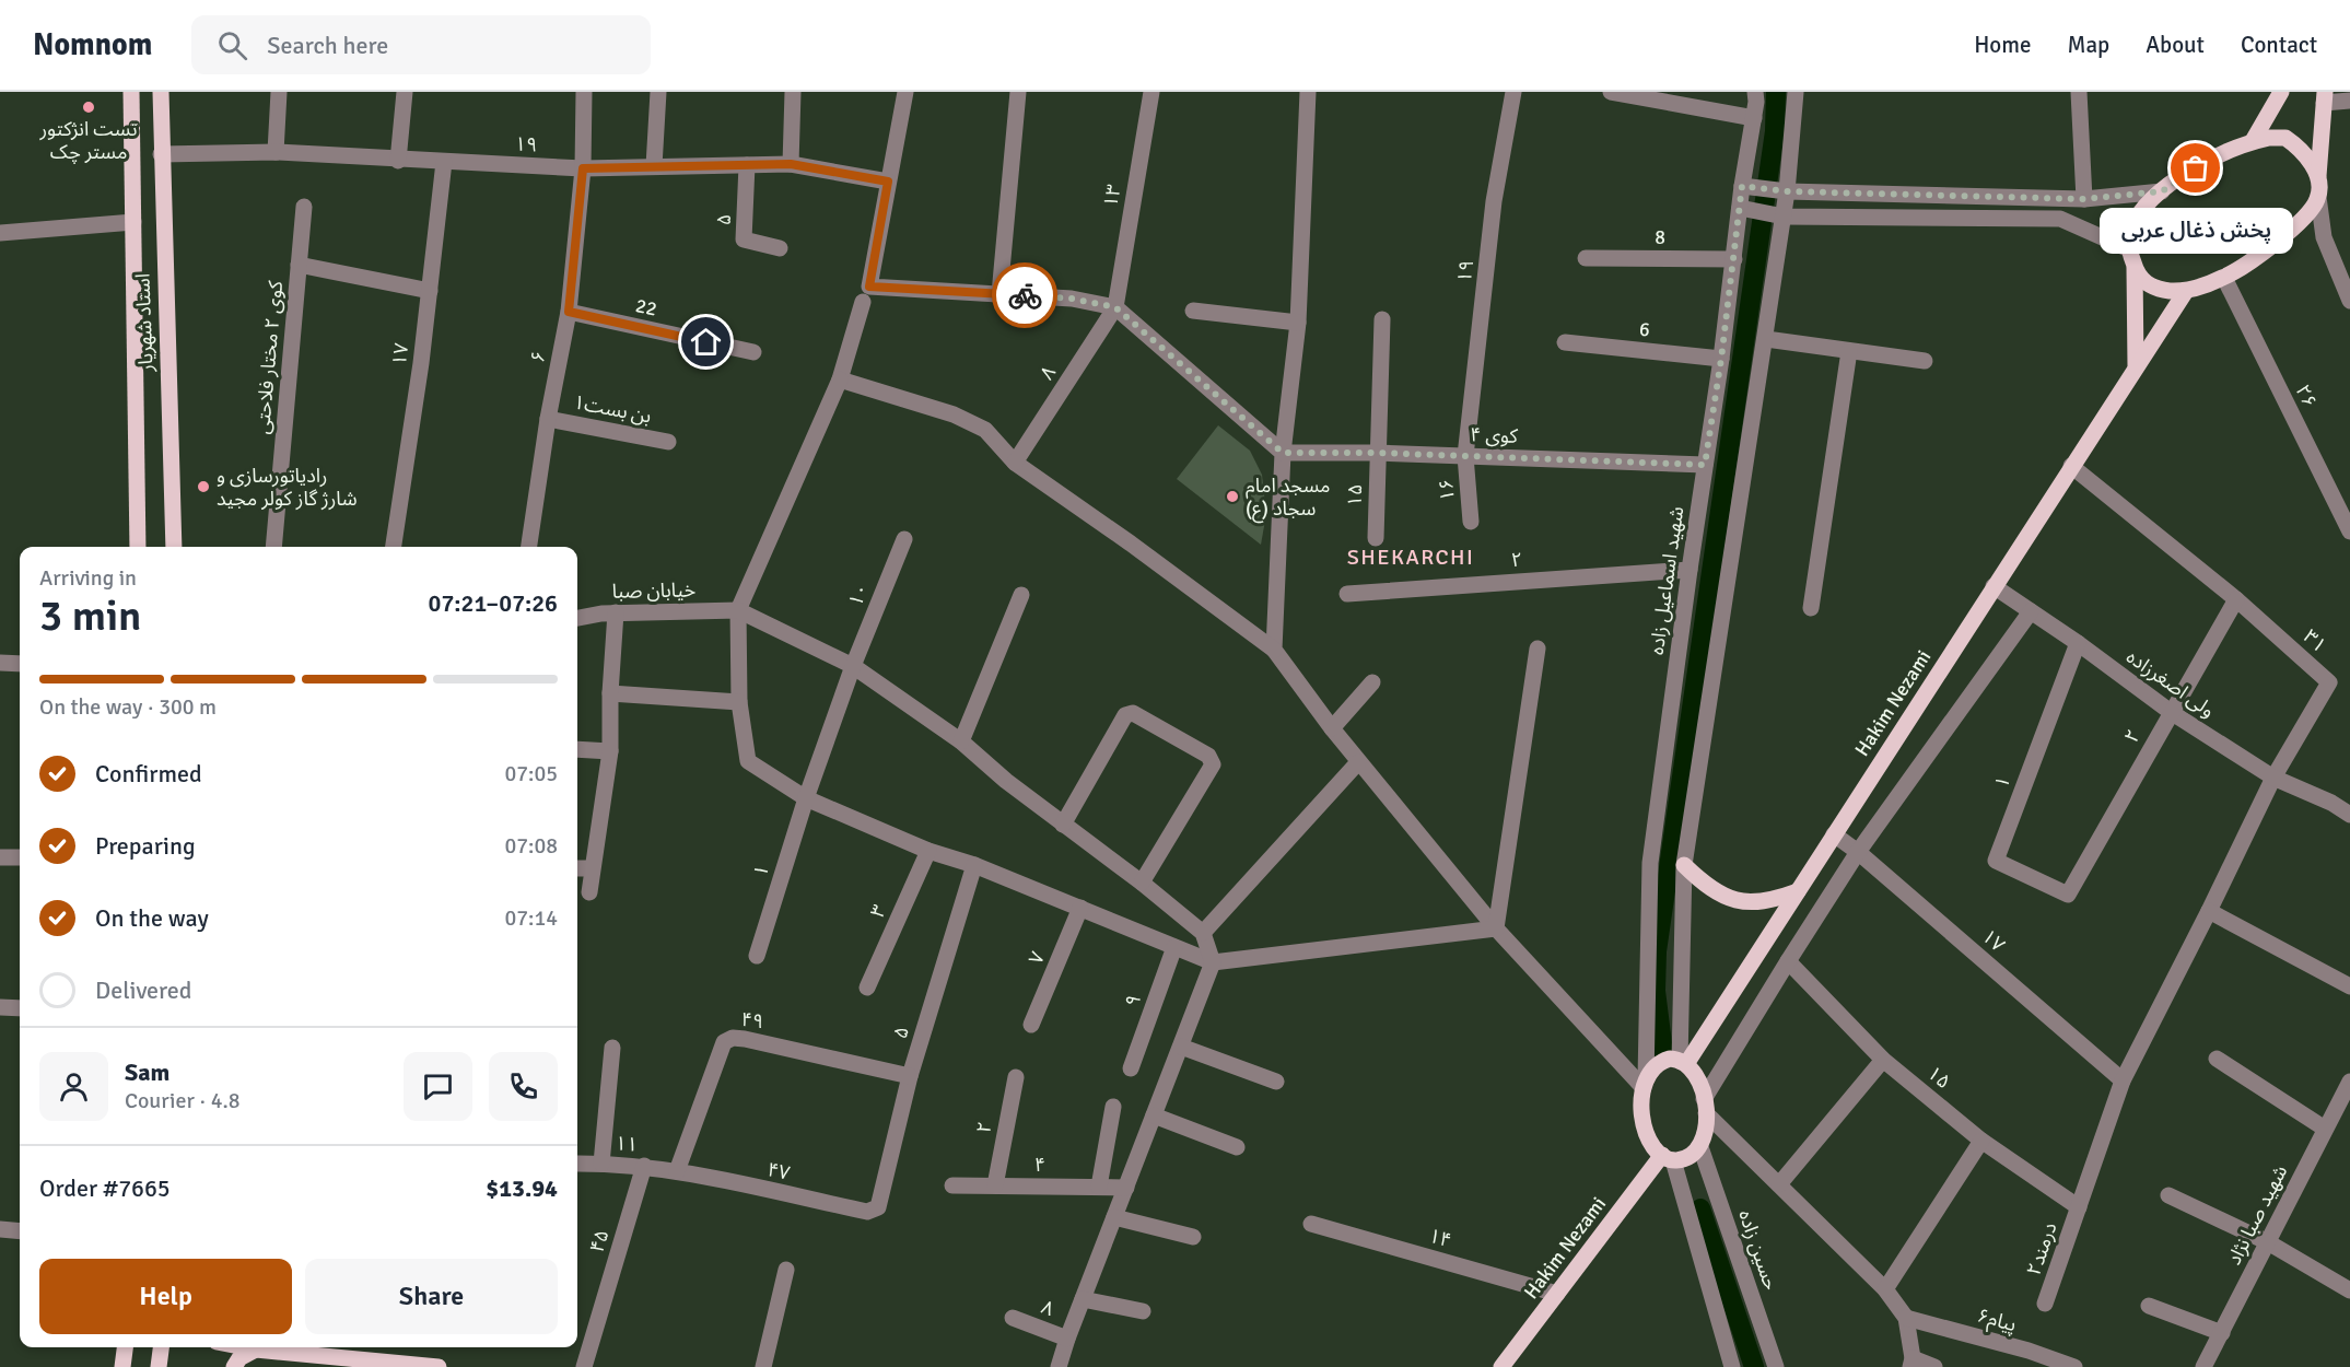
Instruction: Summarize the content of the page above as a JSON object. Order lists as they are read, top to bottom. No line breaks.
{"streets":{"main road":["استاد شهریار","Hakim Nezami"],"street":["۱۹","۱۳","۵","8","22","6","۱۷","۶","کوی ۲ مختار فلاحتی","۸","۲۶","بن بست۱","کوی ۴","۱۶","۱۵","۲","شهید اسماعیل زاده","خیابان صبا","۱۰","۳۱","ولی اصغرزاده","۱","۳","۷","۹","۴۹","۱۱","۴","۴۷","شهید صبا نژاد","۱۴","۴۵","درمند۲","حسین زاده","۶پیام"]},"crossings":[["۱۹","۵"],["۱۹","استاد شهریار"],["۱۹","۱۷"],["۱۹","۶"],["۱۹","کوی ۴"],["۱۹","۱۶"],["۱۳","۸"],["۵","۴۹"],["۵","۴۷"],["8","شهید اسماعیل زاده"],["22","۶"],["6","شهید اسماعیل زاده"],["۱۷","۳۱"],["۱۷","Hakim Nezami"],["۱۷","درمند۲"],["۶","بن بست۱"],["کوی ۴","۱۶"],["کوی ۴","۱۵"],["کوی ۴","شهید اسماعیل زاده"],["۱۵","درمند۲"],["۲","شهید اسماعیل زاده"],["۲","۳۱"],["۲","ولی اصغرزاده"],["۲","۱"],["۲","۴"],["شهید اسماعیل زاده","Hakim Nezami"],["شهید اسماعیل زاده","حسین زاده"],["۱۰","۱"],["۳۱","ولی اصغرزاده"],["۳۱","Hakim Nezami"],["۳۱","درمند۲"],["ولی اصغرزاده","Hakim Nezami"],["ولی اصغرزاده","۱"],["Hakim Nezami","۱۴"],["Hakim Nezami","حسین زاده"],["۴۹","۱۱"],["۴۹","۴۷"],["۱۱","۴۷"],["۱۱","۴۵"]],"districts":["SHEKARCHI"],"places":["تست انژکتور مستر چک","پخش ذغال عربی","رادیاتورسازی و شارژ گاز کولر مجید","مسجد امام سجاد (ع)"],"page":{"header":"Nomnom","search":"Search here","nav":["Home","Map","About","Contact"],"bubble":"پخش ذغال عربی","heading":["3 min","Arriving in","07:21–07:26"],"panel":["Sam","Courier · 4.8","Order #7665","$13.94"],"bar":"On the way · 300 m","list":[["Confirmed","07:05"],["Preparing","07:08"],["On the way","07:14"],"Delivered"],"buttons":["Help","Share"]}}
